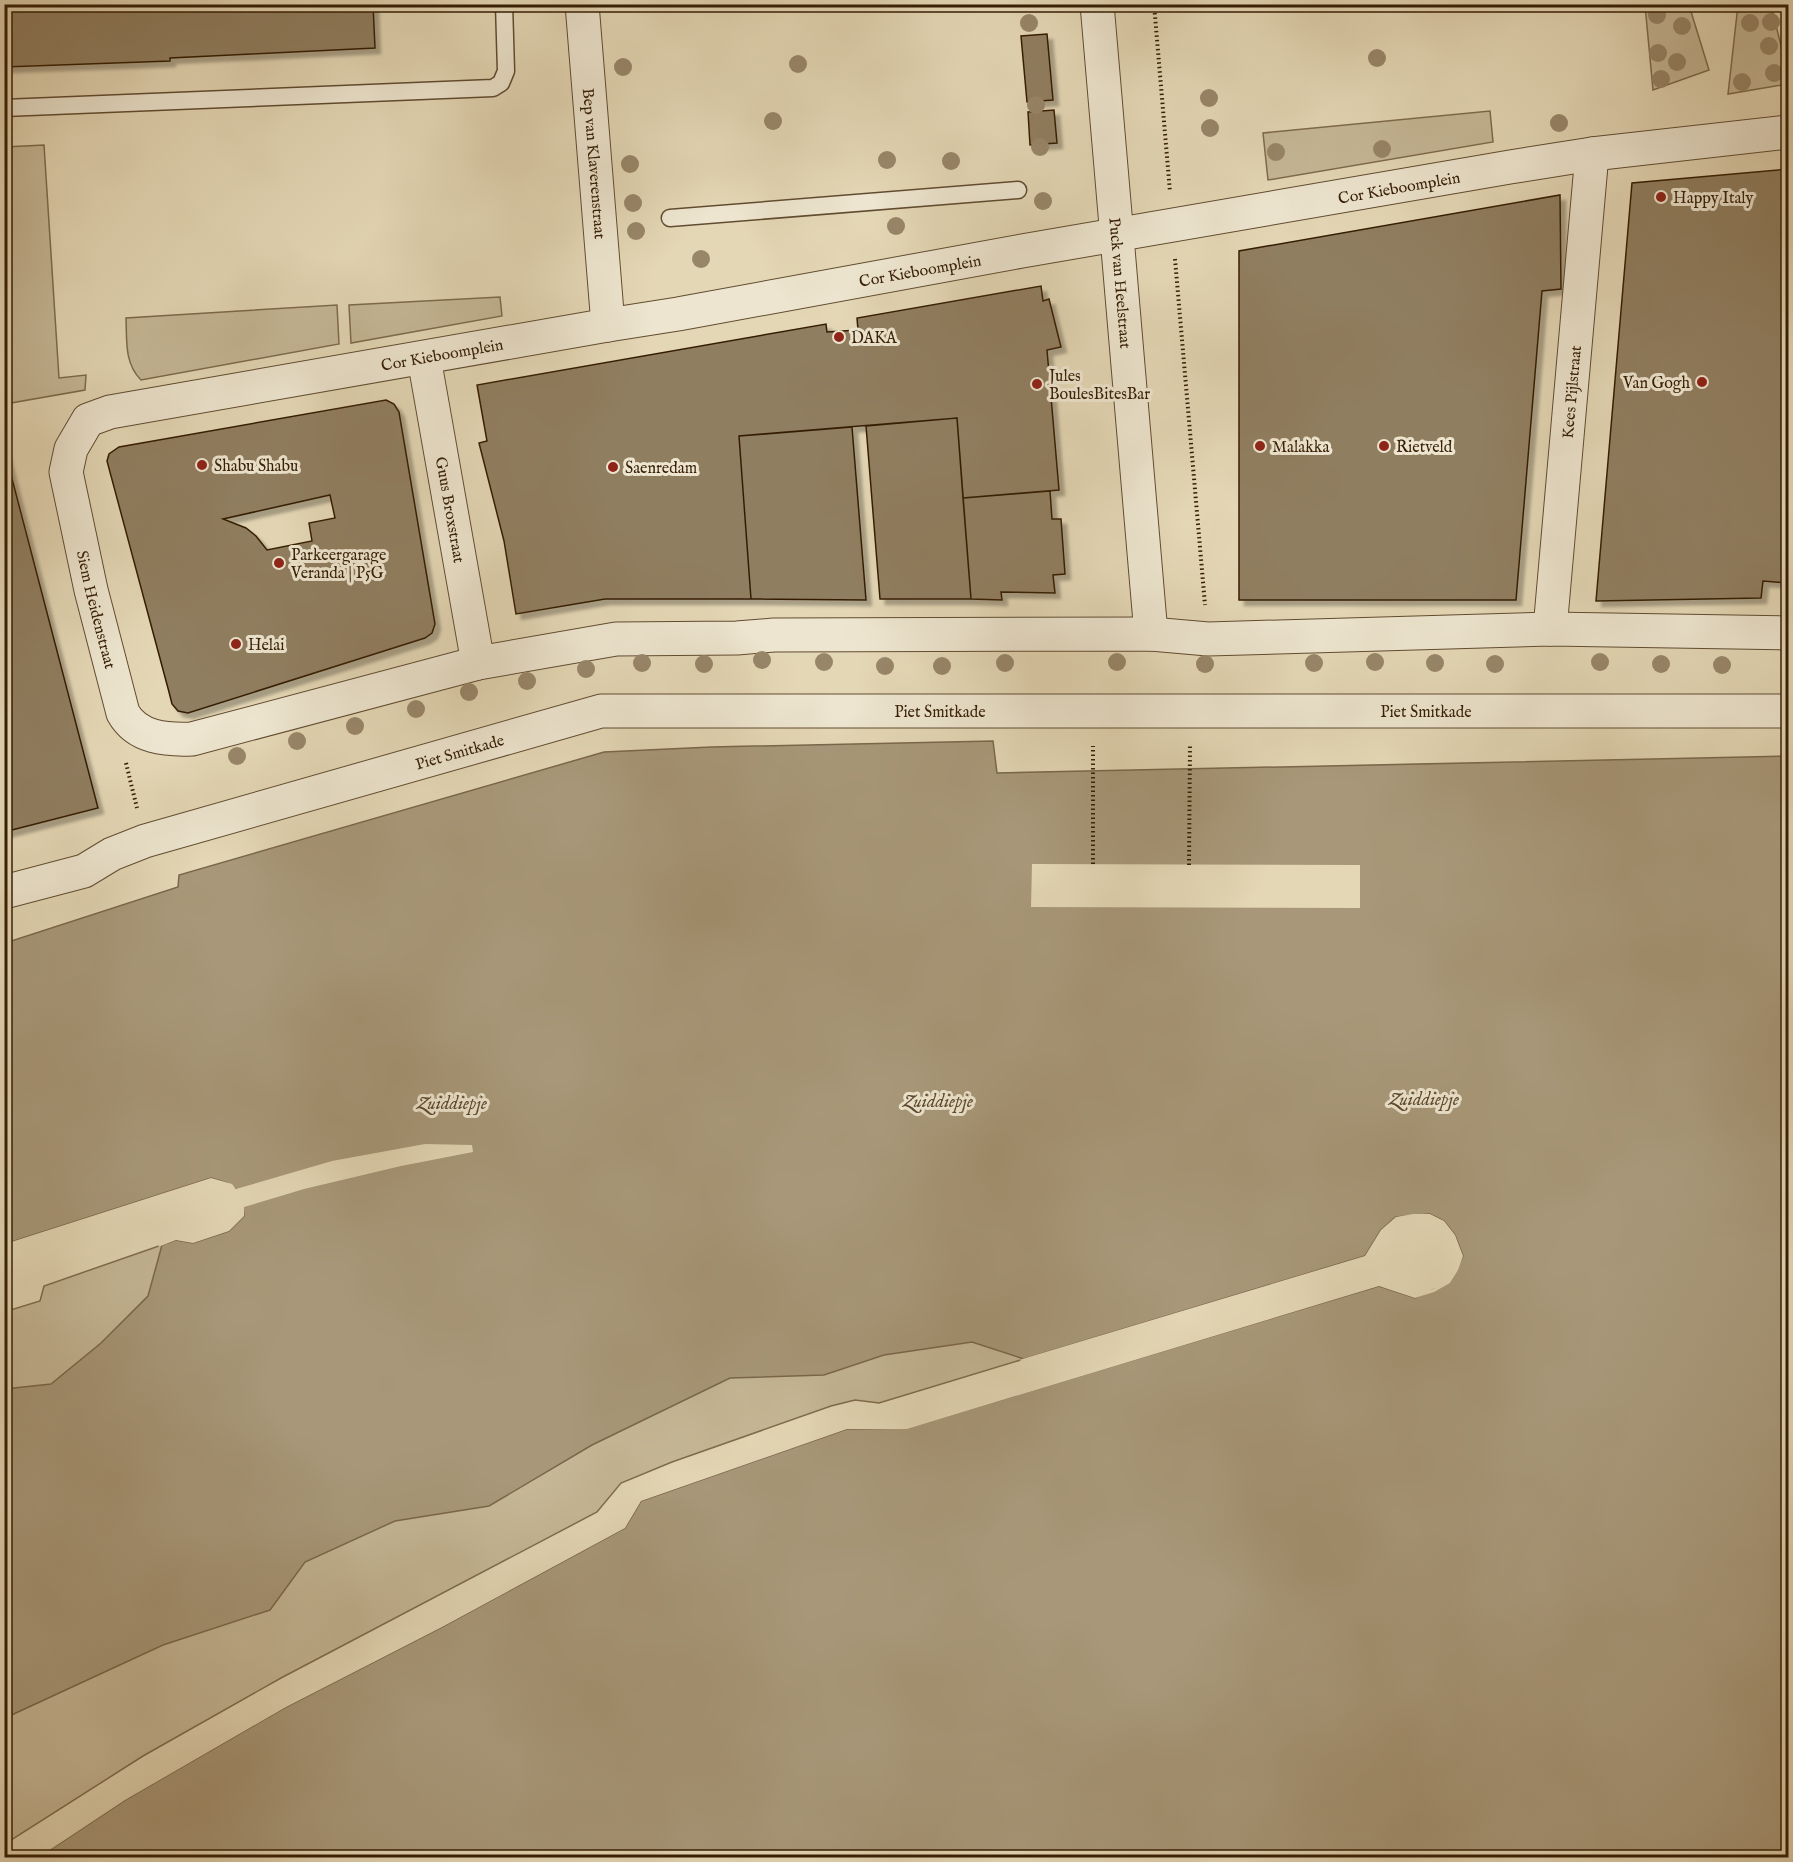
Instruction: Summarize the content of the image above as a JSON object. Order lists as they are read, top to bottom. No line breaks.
{"streets":{"street":["Bep van Klaverenstraat","Cor Kieboomplein","Puck van Heelstraat","Kees Pijlstraat","Guus Broxstraat","Siem Heidenstraat","Piet Smitkade"]},"crossings":[["Bep van Klaverenstraat","Cor Kieboomplein"],["Cor Kieboomplein","Puck van Heelstraat"],["Cor Kieboomplein","Kees Pijlstraat"],["Cor Kieboomplein","Guus Broxstraat"],["Cor Kieboomplein","Siem Heidenstraat"]],"water":["Zuiddiepje"],"places":["Happy Italy","DAKA","Van Gogh","Jules BoulesBitesBar","Malakka","Rietveld","Shabu Shabu","Saenredam","Parkeergarage Veranda | P5G","Helai"]}
